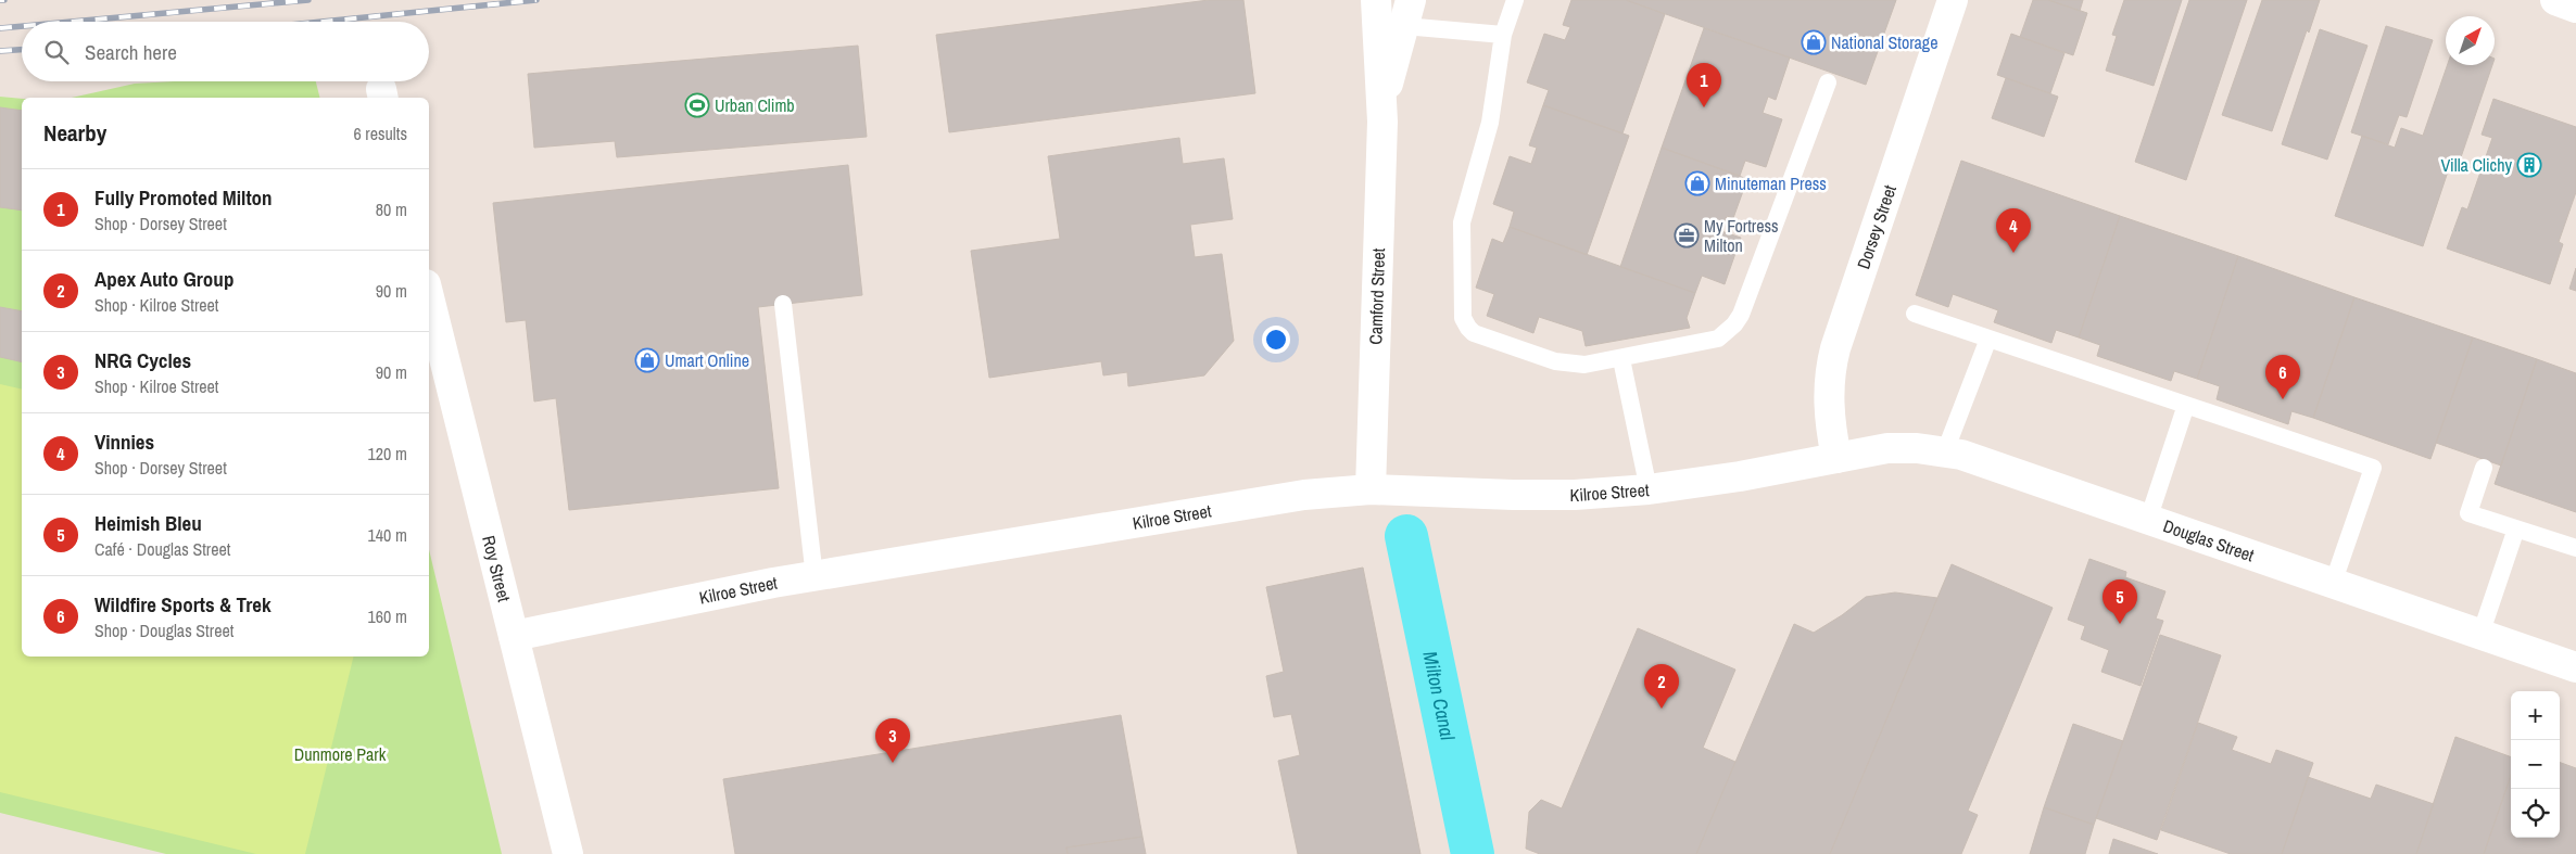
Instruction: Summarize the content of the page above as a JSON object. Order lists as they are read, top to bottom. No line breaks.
{"streets":{"street":["Dorsey Street","Camford Street","Kilroe Street","Douglas Street","Roy Street"]},"crossings":[["Dorsey Street","Kilroe Street"],["Dorsey Street","Douglas Street"],["Camford Street","Kilroe Street"],["Kilroe Street","Douglas Street"],["Kilroe Street","Roy Street"]],"water":["Milton Canal"],"parks":["Dunmore Park"],"places":{"shop":["National Storage","Minuteman Press","Umart Online"],"sports":["Urban Climb"],"building":["Villa Clichy"],"office":["My Fortress Milton"]},"north":"top right","page":{"search":"Search here","pins":["1","4","6","5","2","3"],"heading":["Nearby","6 results"],"list":[{"mark":"1","name":"Fully Promoted Milton","note":"Shop · Dorsey Street","value":"80 m"},{"mark":"2","name":"Apex Auto Group","note":"Shop · Kilroe Street","value":"90 m"},{"mark":"3","name":"NRG Cycles","note":"Shop · Kilroe Street","value":"90 m"},{"mark":"4","name":"Vinnies","note":"Shop · Dorsey Street","value":"120 m"},{"mark":"5","name":"Heimish Bleu","note":"Café · Douglas Street","value":"140 m"},{"mark":"6","name":"Wildfire Sports & Trek","note":"Shop · Douglas Street","value":"160 m"}],"map_buttons":["+","−"]}}
